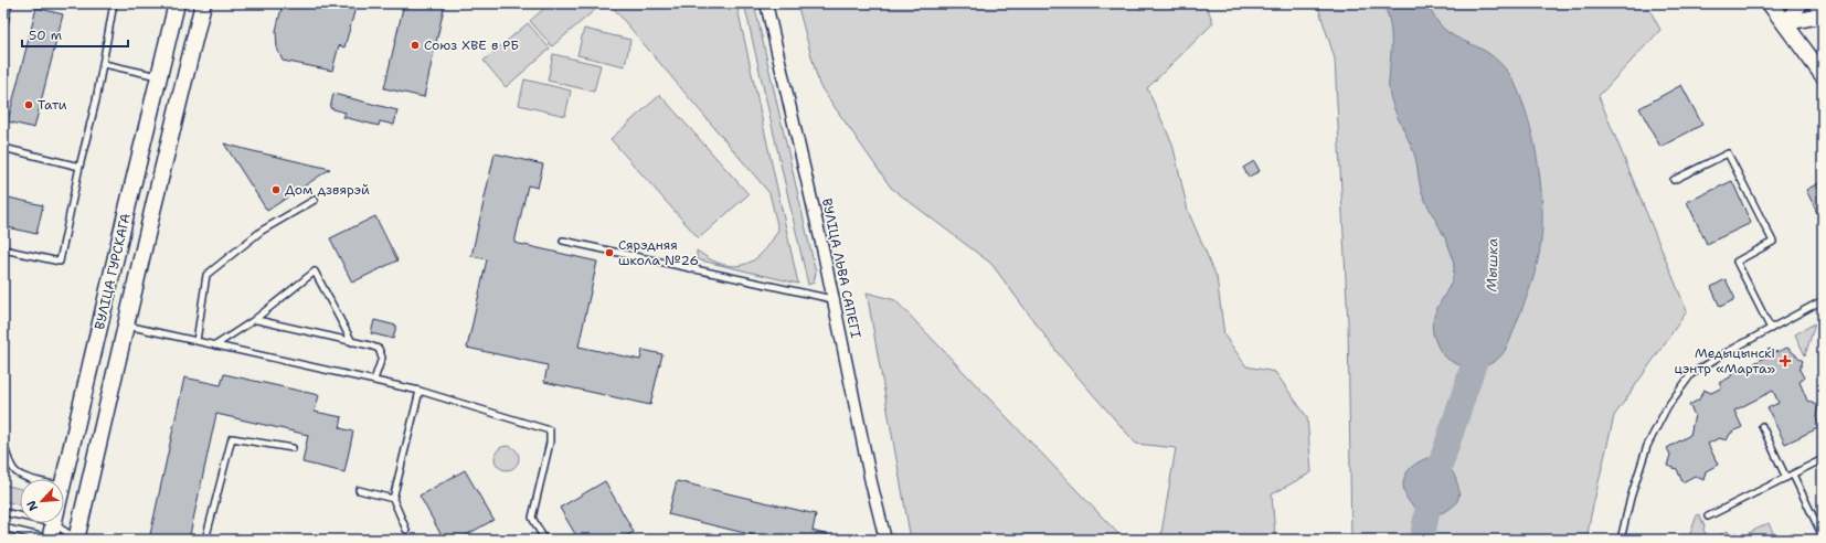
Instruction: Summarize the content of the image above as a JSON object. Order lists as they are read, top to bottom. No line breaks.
{"streets":{"main road":["ВУЛІЦА ГУРСКАГА"],"street":["ВУЛІЦА ЛЬВА САПЕГІ"]},"water":["Мышка"],"places":{"other":["Союз ХВЕ в РБ","Тати","Дом дзвярэй","Сярэдняя школа №26"],"health":["Медыцынскі цэнтр «Марта»"]},"scale_bar":"50 m","north":"bottom left"}
